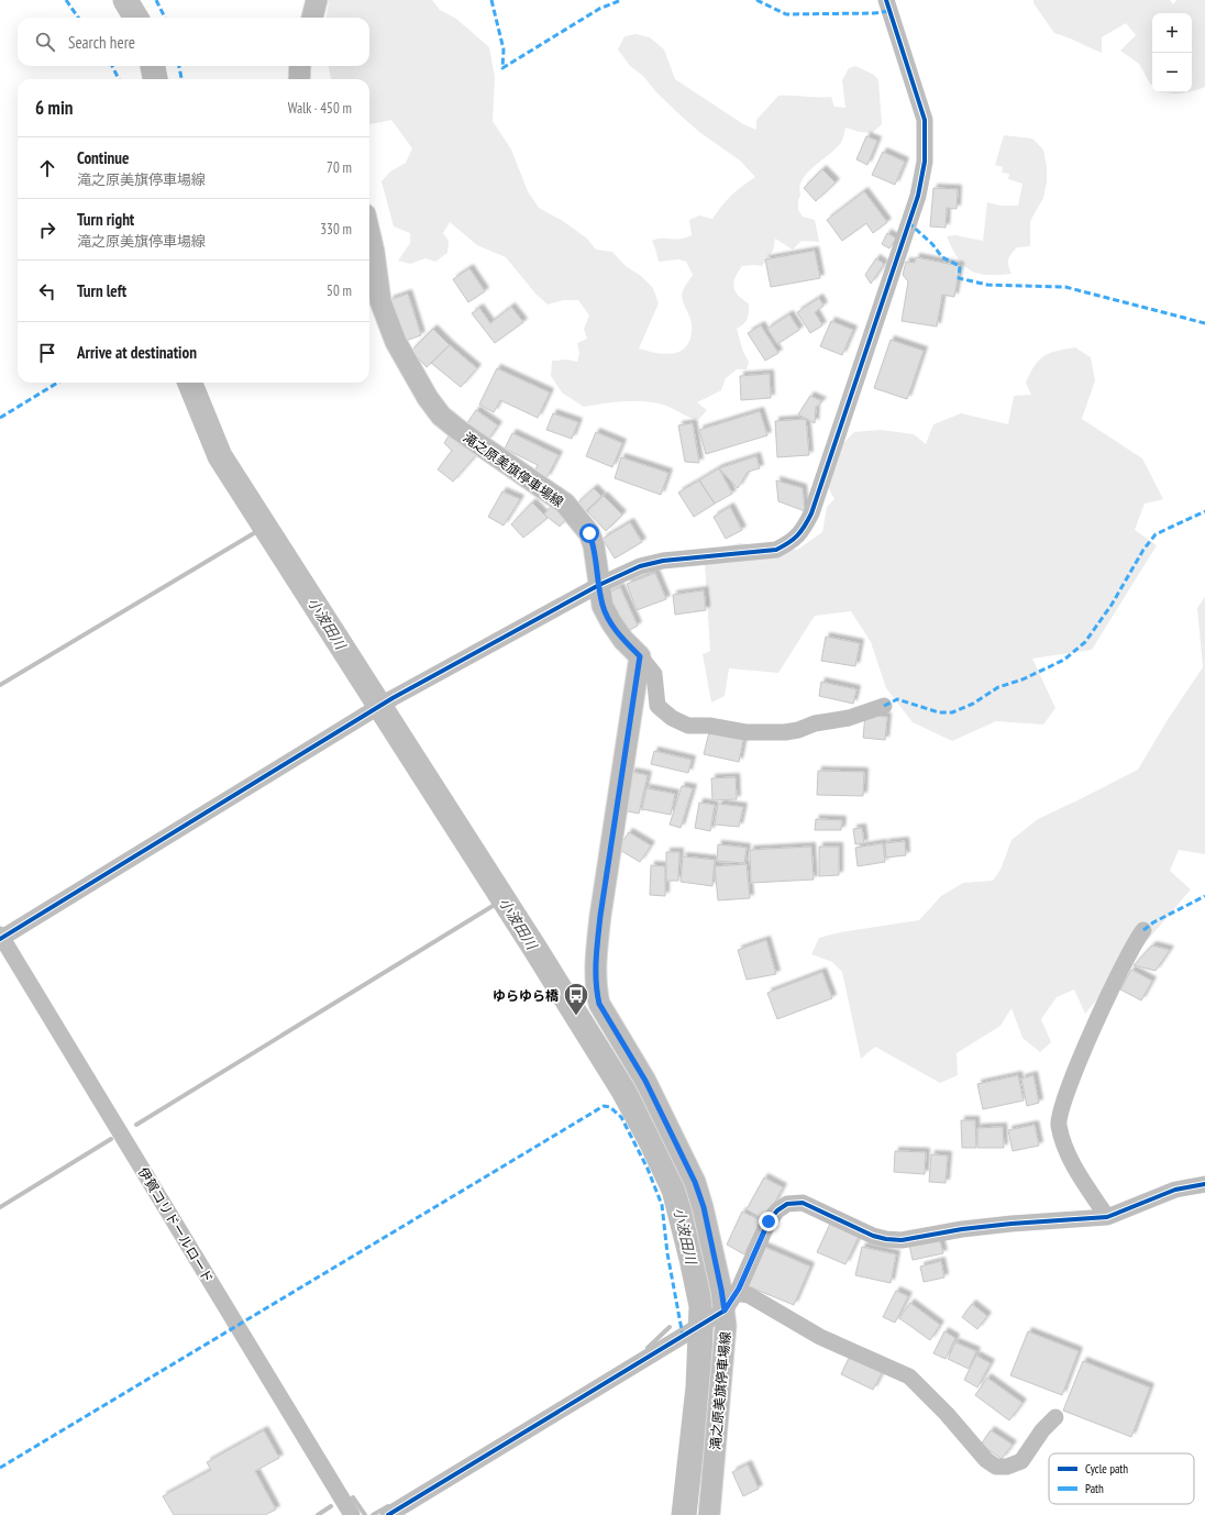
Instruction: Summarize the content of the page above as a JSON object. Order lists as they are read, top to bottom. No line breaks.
{"streets":{"main road":["滝之原美旗停車場線"],"street":["伊賀コリドールロード"]},"water":["小波田川"],"places":{"bus stop":["ゆらゆら橋"]},"legend":["Cycle path","Path"],"page":{"map_buttons":["+","−"],"search":"Search here","heading":["6 min","Walk · 450 m"],"list":[["Continue","滝之原美旗停車場線","70 m"],["Turn right","滝之原美旗停車場線","330 m"],["Turn left","50 m"],"Arrive at destination"]}}
